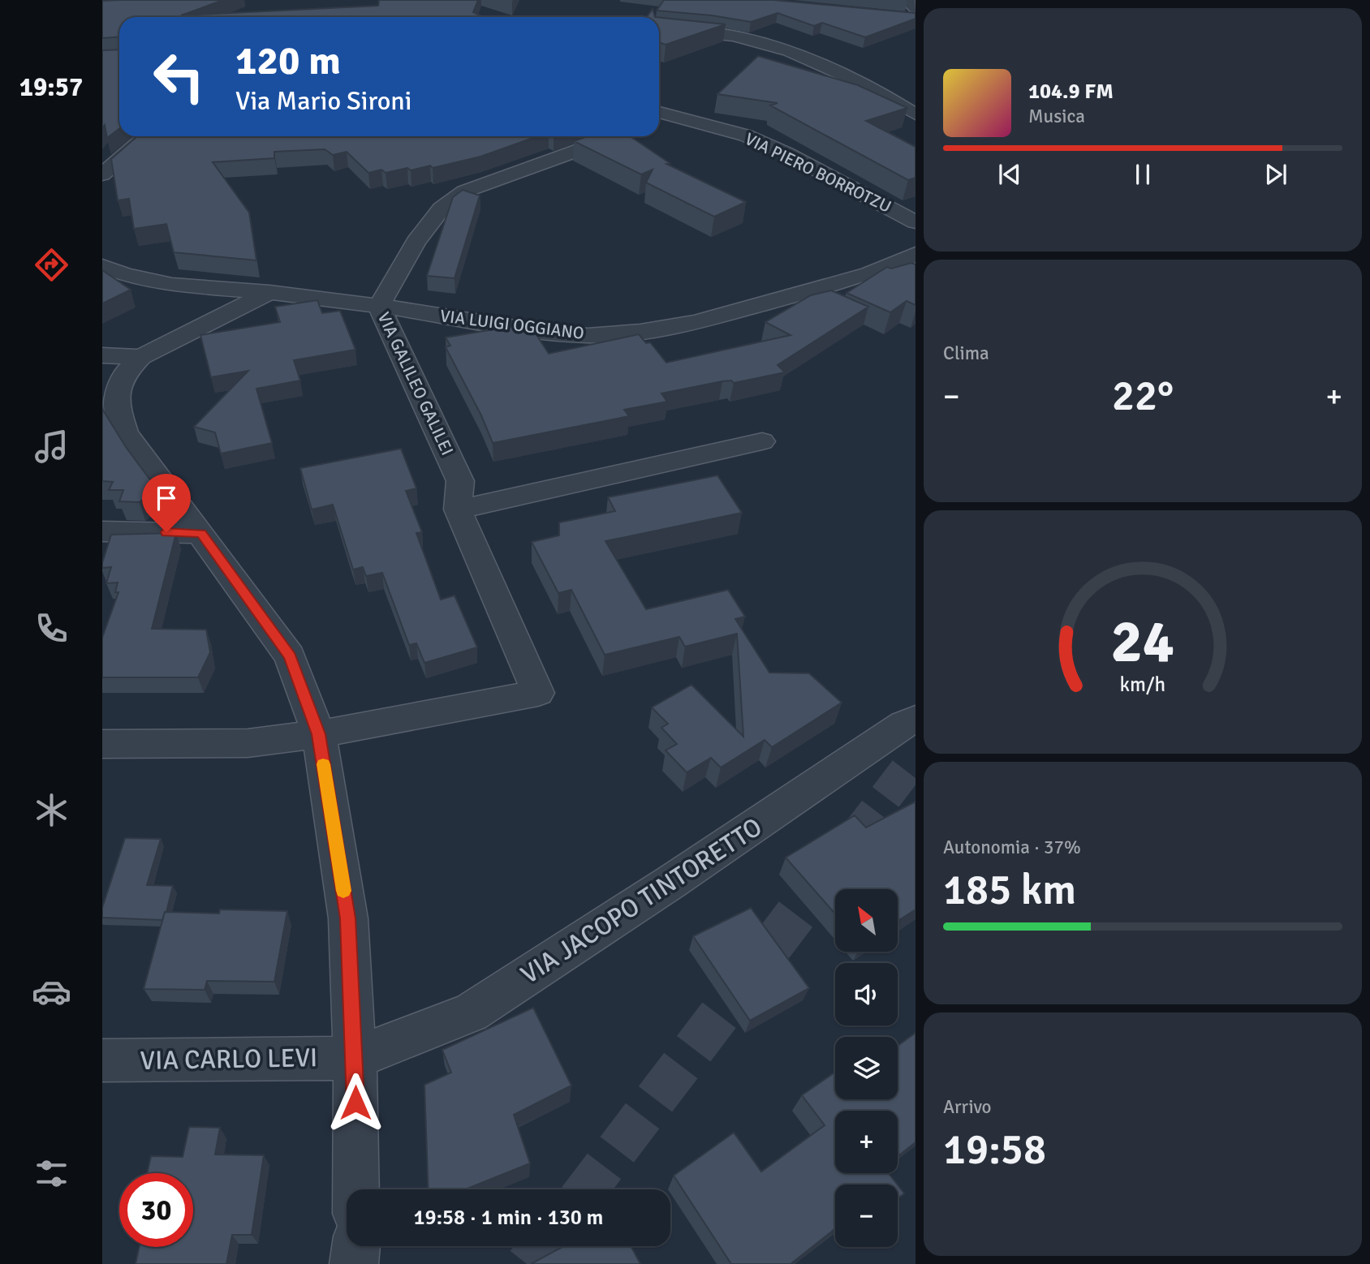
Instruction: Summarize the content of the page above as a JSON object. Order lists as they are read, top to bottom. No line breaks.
{"streets":{"street":["VIA PIERO BORROTZU","VIA LUIGI OGGIANO","VIA GALILEO GALILEI","VIA JACOPO TINTORETTO","VIA CARLO LEVI"]},"crossings":[["VIA LUIGI OGGIANO","VIA GALILEO GALILEI"],["VIA JACOPO TINTORETTO","VIA CARLO LEVI"]],"north":"top left","page":{"tabs":"19:57","turn":["120 m","Via Mario Sironi"],"song":["104.9 FM","Musica"],"tile":["Clima",["Autonomia · 37%","185 km"],["Arrivo","19:58"]],"heat":["−","22°","+"],"map_buttons":["+","−"],"limit":"30","trip":"19:58 · 1 min · 130 m","gauge":["24","km/h"]}}
